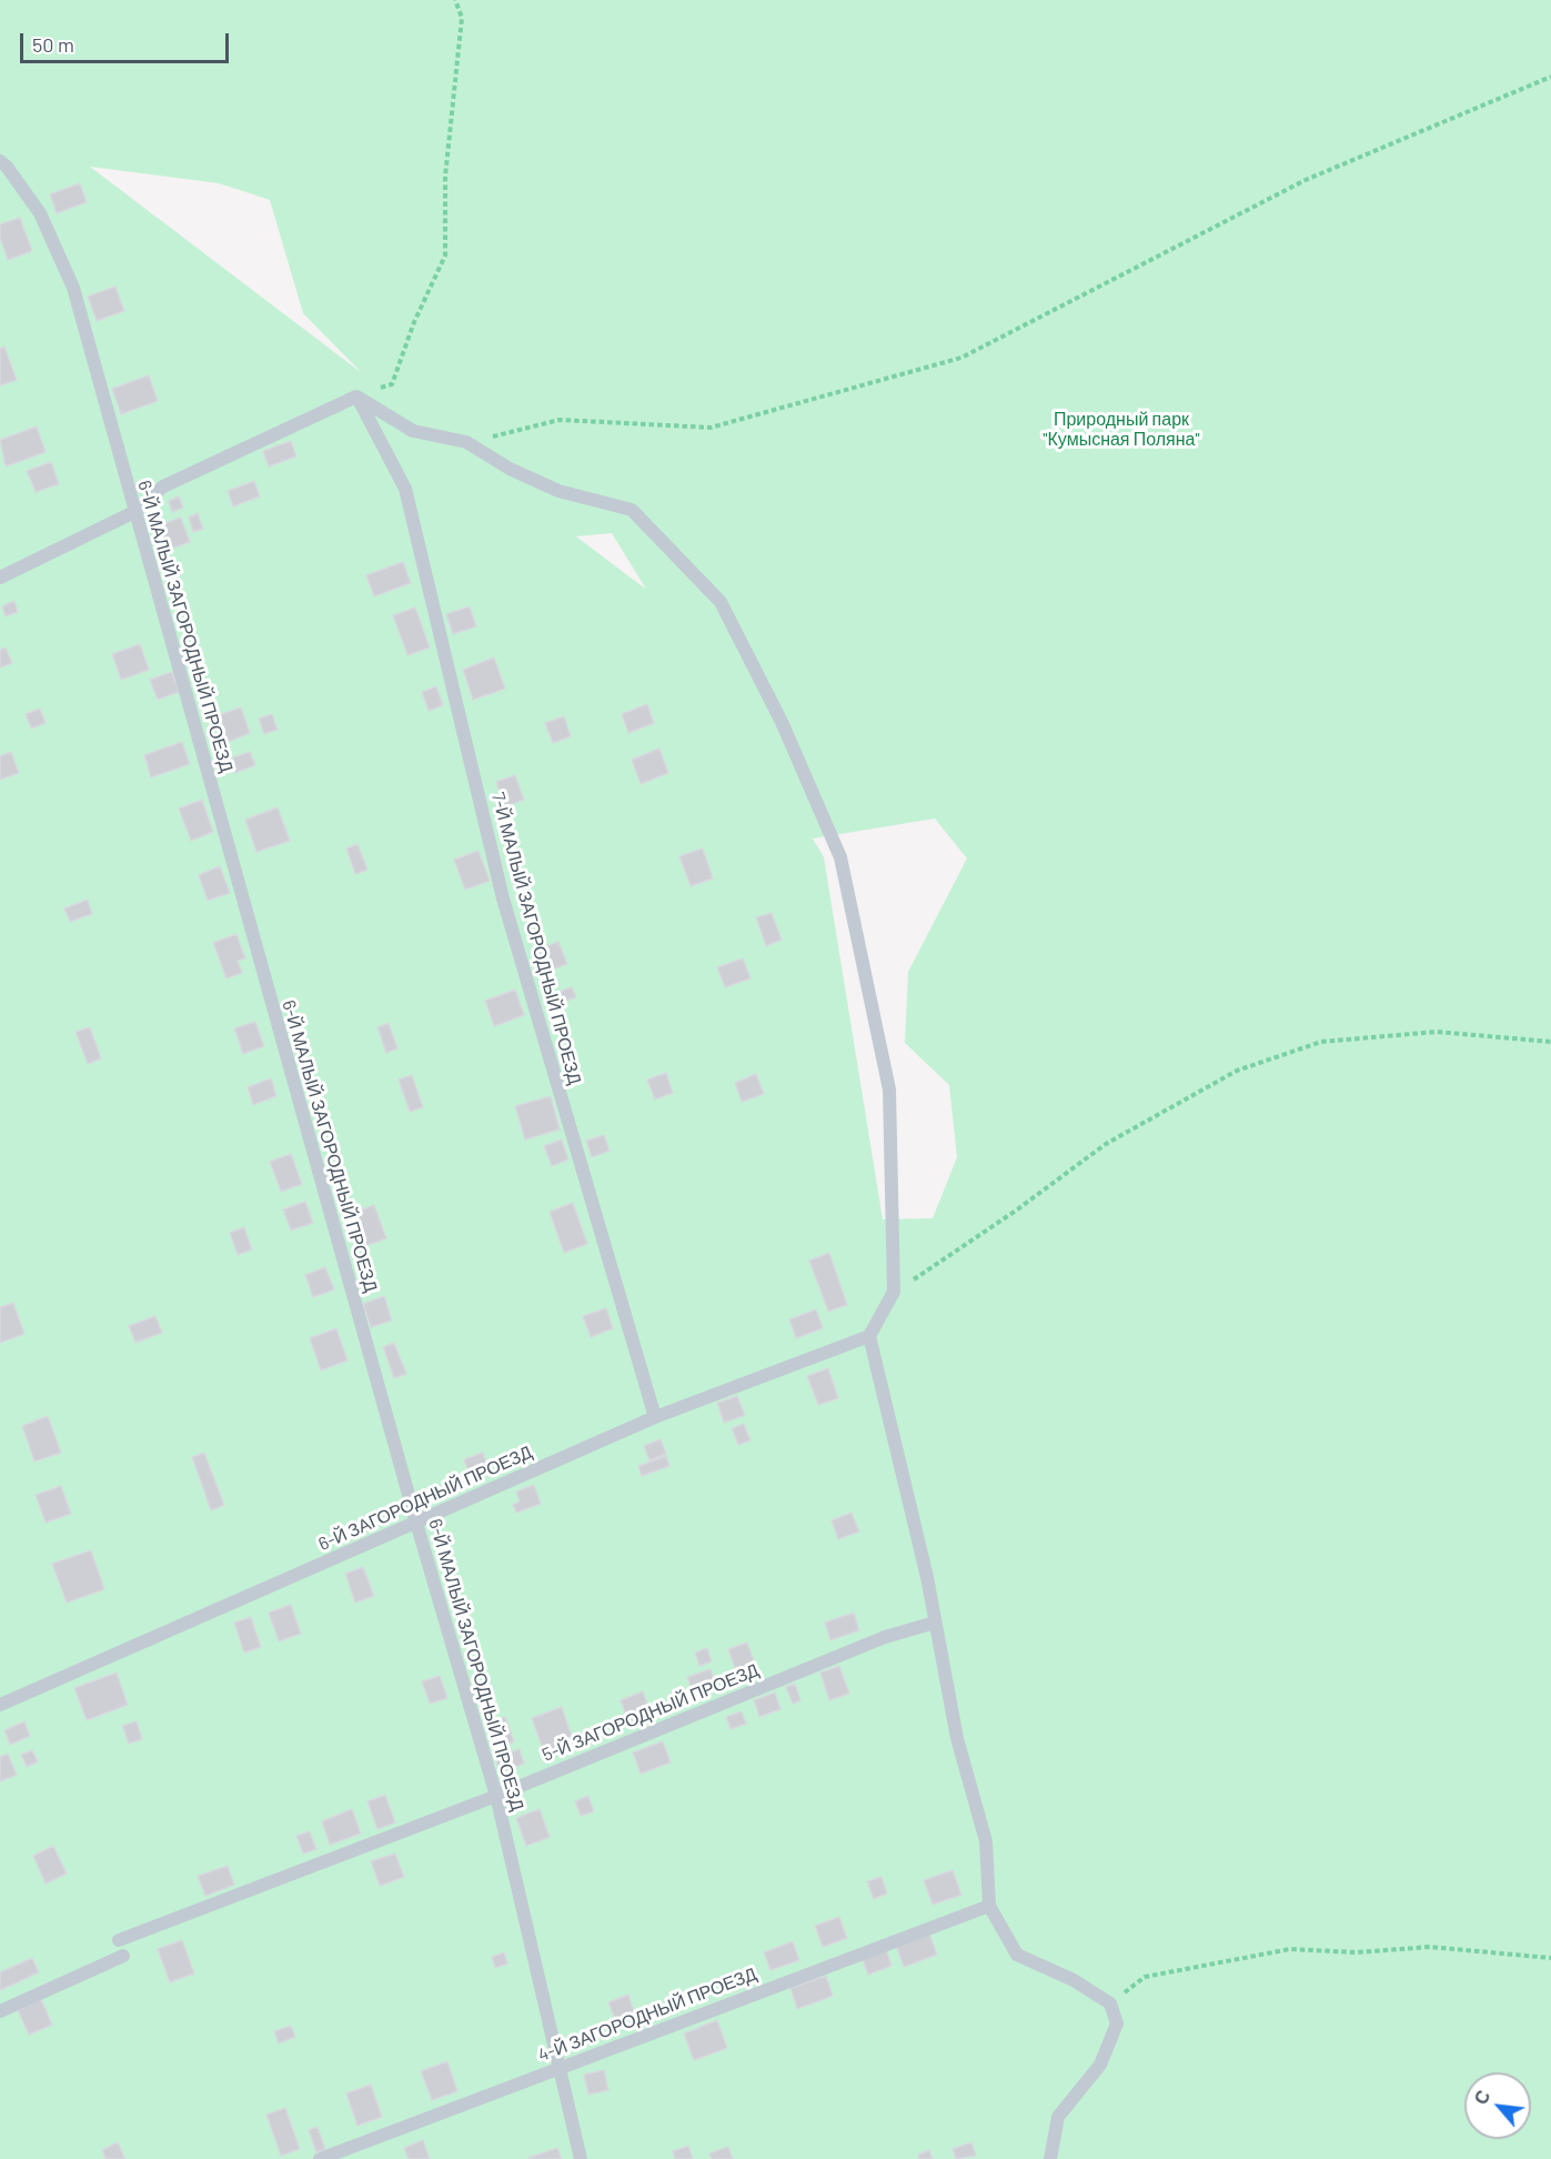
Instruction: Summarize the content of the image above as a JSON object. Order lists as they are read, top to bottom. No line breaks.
{"streets":{"lane":["6-Й МАЛЫЙ ЗАГОРОДНЫЙ ПРОЕЗД","7-Й МАЛЫЙ ЗАГОРОДНЫЙ ПРОЕЗД","6-Й ЗАГОРОДНЫЙ ПРОЕЗД","5-Й ЗАГОРОДНЫЙ ПРОЕЗД","4-Й ЗАГОРОДНЫЙ ПРОЕЗД"]},"crossings":[["6-Й МАЛЫЙ ЗАГОРОДНЫЙ ПРОЕЗД","6-Й ЗАГОРОДНЫЙ ПРОЕЗД"],["6-Й МАЛЫЙ ЗАГОРОДНЫЙ ПРОЕЗД","5-Й ЗАГОРОДНЫЙ ПРОЕЗД"],["6-Й МАЛЫЙ ЗАГОРОДНЫЙ ПРОЕЗД","4-Й ЗАГОРОДНЫЙ ПРОЕЗД"],["7-Й МАЛЫЙ ЗАГОРОДНЫЙ ПРОЕЗД","6-Й ЗАГОРОДНЫЙ ПРОЕЗД"]],"parks":["Природный парк \"Кумысная Поляна\""],"scale_bar":"50 m","north":"top left"}
